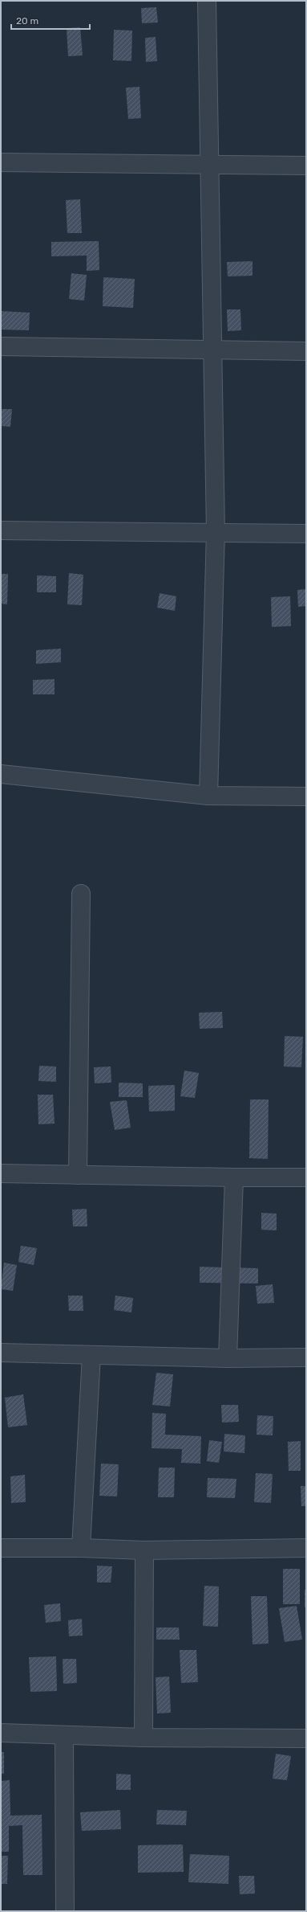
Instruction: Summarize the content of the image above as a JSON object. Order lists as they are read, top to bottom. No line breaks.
{"scale_bar":"20 m"}
